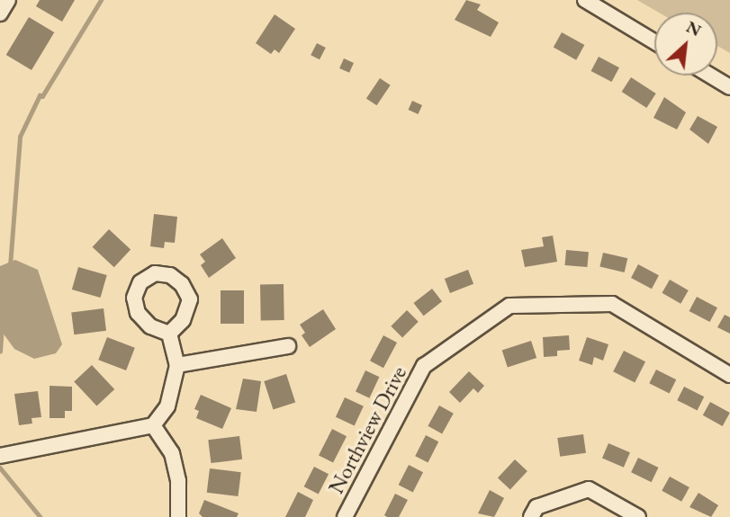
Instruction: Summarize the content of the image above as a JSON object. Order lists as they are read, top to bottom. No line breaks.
{"streets":{"street":["Northview Drive"]},"north":"top right"}
